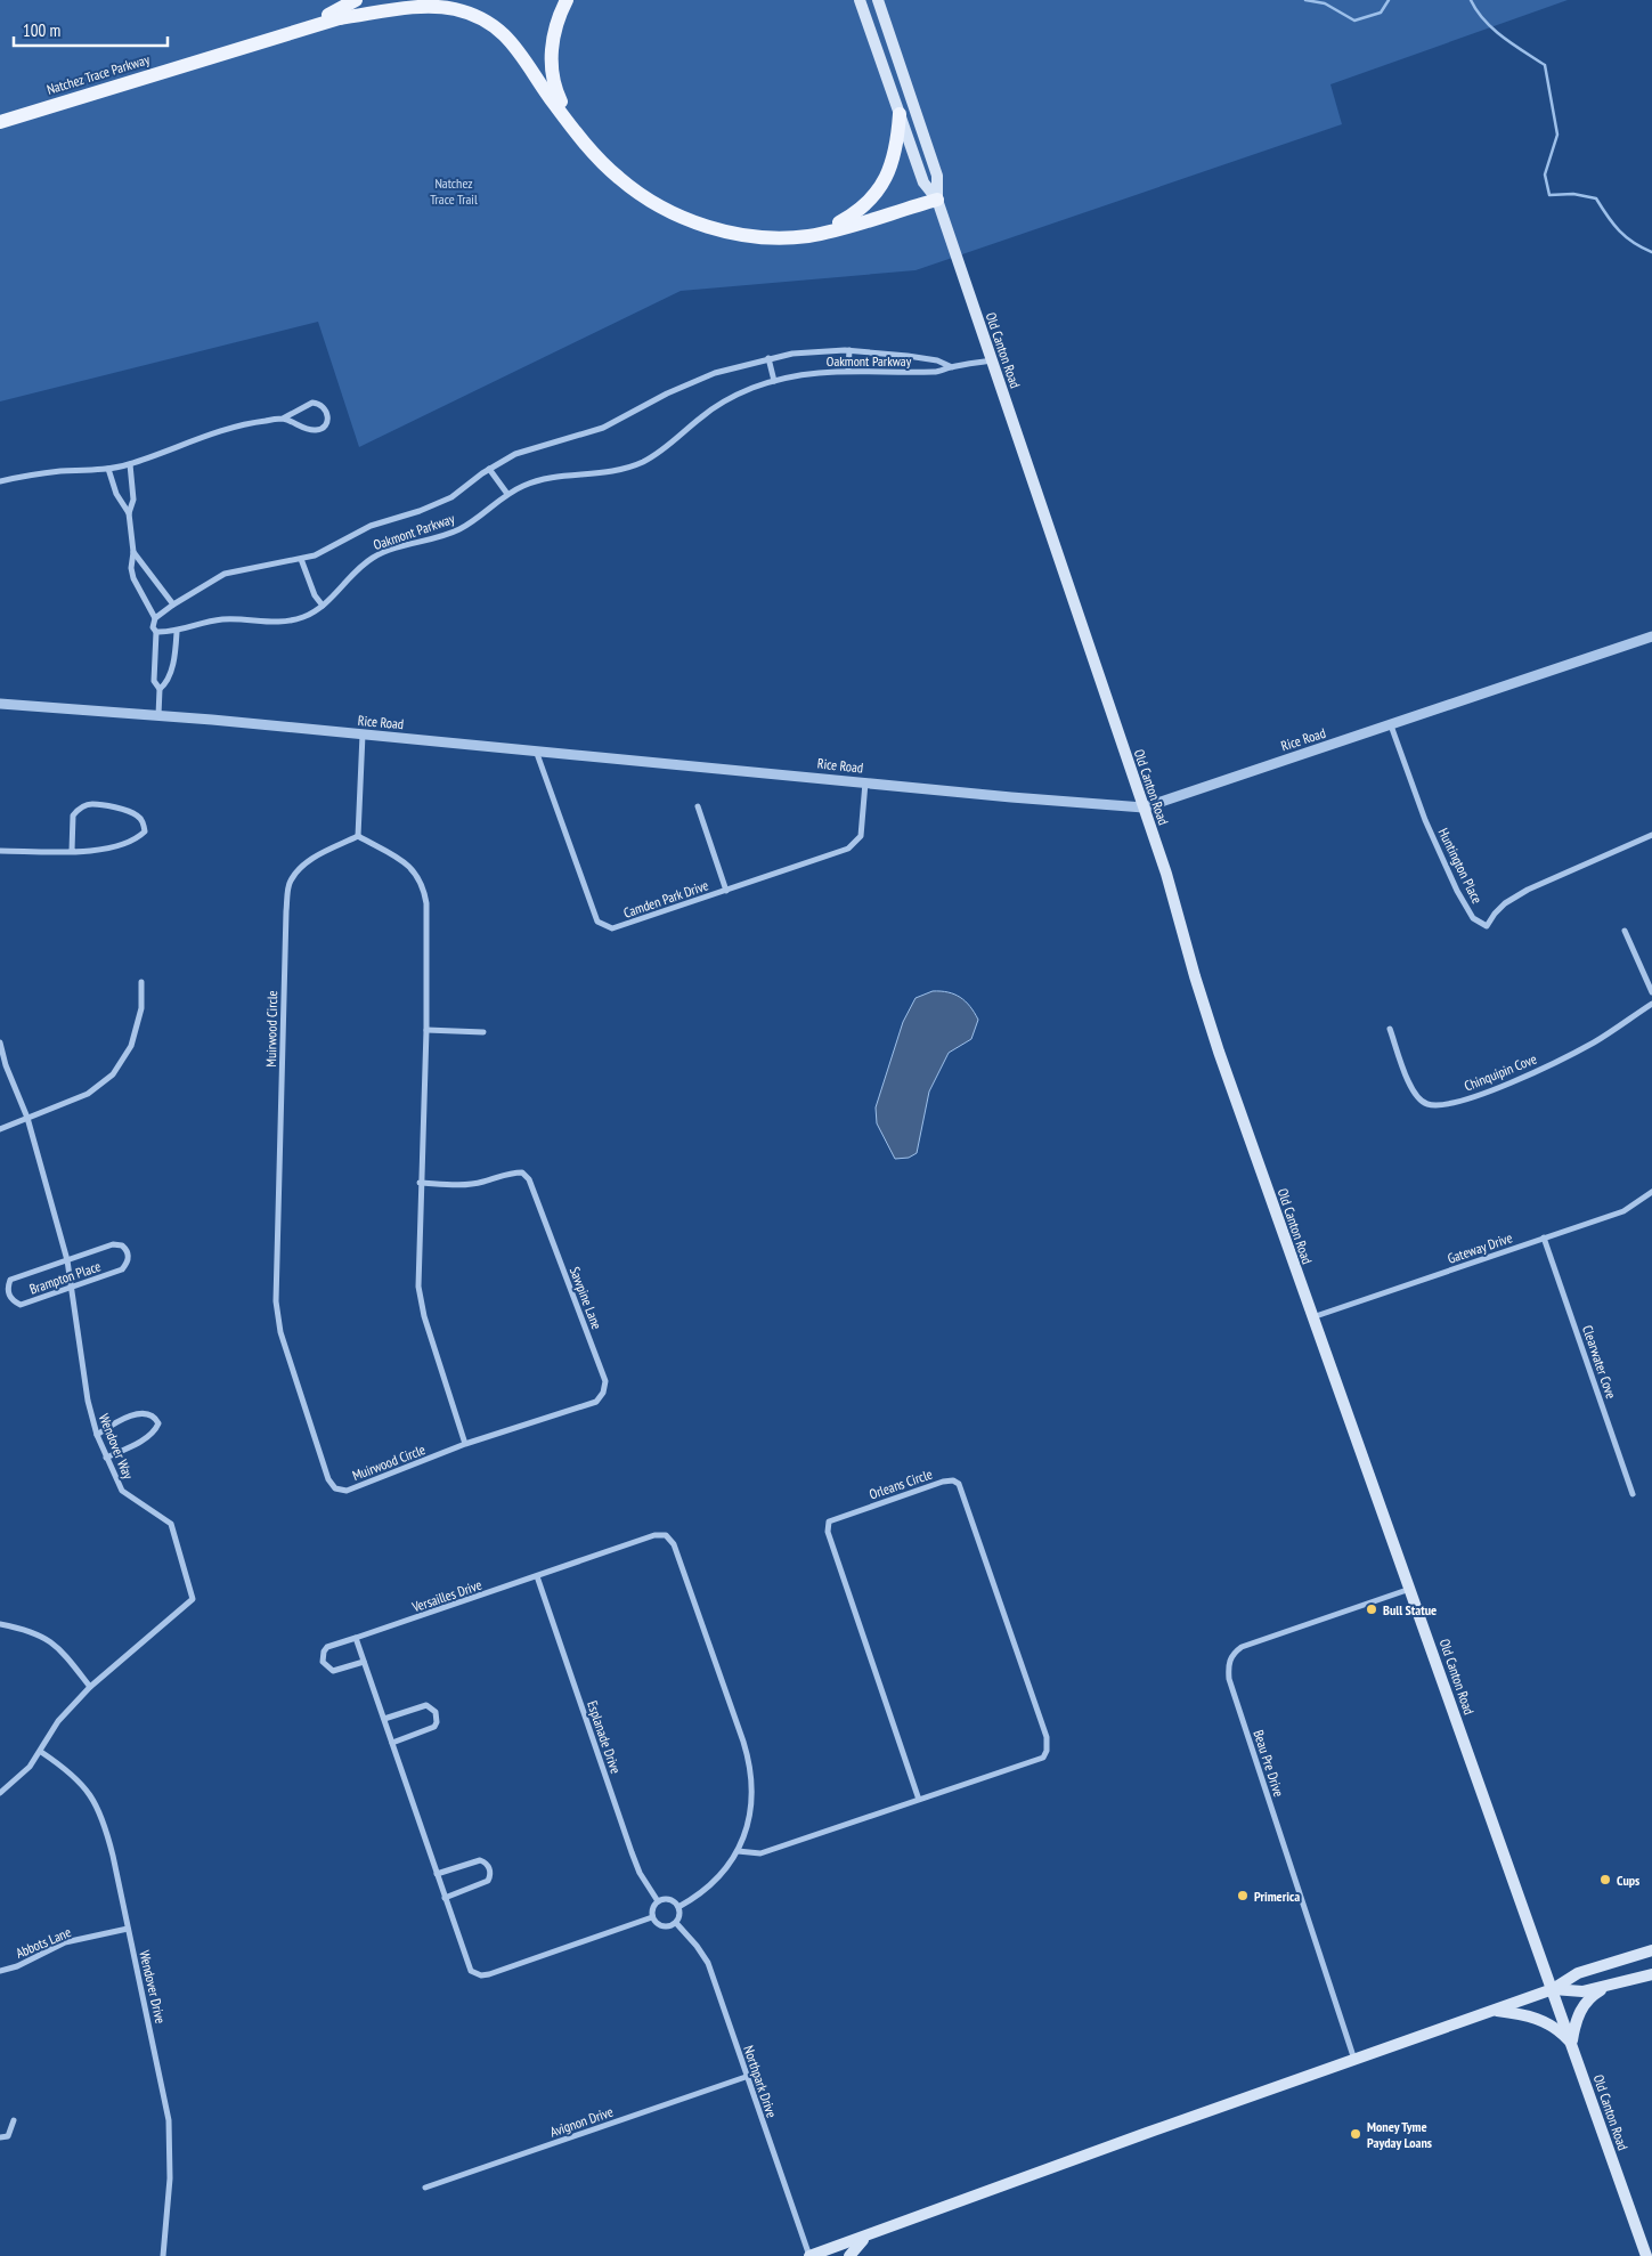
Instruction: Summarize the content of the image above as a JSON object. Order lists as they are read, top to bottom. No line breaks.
{"streets":{"main road":["Natchez Trace Parkway","Old Canton Road"],"street":["Oakmont Parkway","Rice Road","Huntington Place","Camden Park Drive","Muirwood Circle","Chinquipin Cove","Gateway Drive","Brampton Place","Sawpine Lane","Clearwater Cove","Wendover Way","Orleans Circle","Versailles Drive","Esplanade Drive","Beau Pre Drive","Abbots Lane","Wendover Drive","Northpark Drive","Avignon Drive"]},"crossings":[["Old Canton Road","Oakmont Parkway"],["Old Canton Road","Rice Road"],["Old Canton Road","Gateway Drive"],["Old Canton Road","Beau Pre Drive"],["Rice Road","Huntington Place"],["Rice Road","Camden Park Drive"],["Muirwood Circle","Sawpine Lane"],["Gateway Drive","Clearwater Cove"],["Brampton Place","Wendover Way"],["Wendover Way","Wendover Drive"],["Orleans Circle","Versailles Drive"],["Versailles Drive","Esplanade Drive"],["Versailles Drive","Northpark Drive"],["Esplanade Drive","Northpark Drive"],["Abbots Lane","Wendover Drive"],["Northpark Drive","Avignon Drive"]],"parks":["Natchez Trace Trail"],"places":["Bull Statue","Cups","Primerica","Money Tyme Payday Loans"],"scale_bar":"100 m"}
